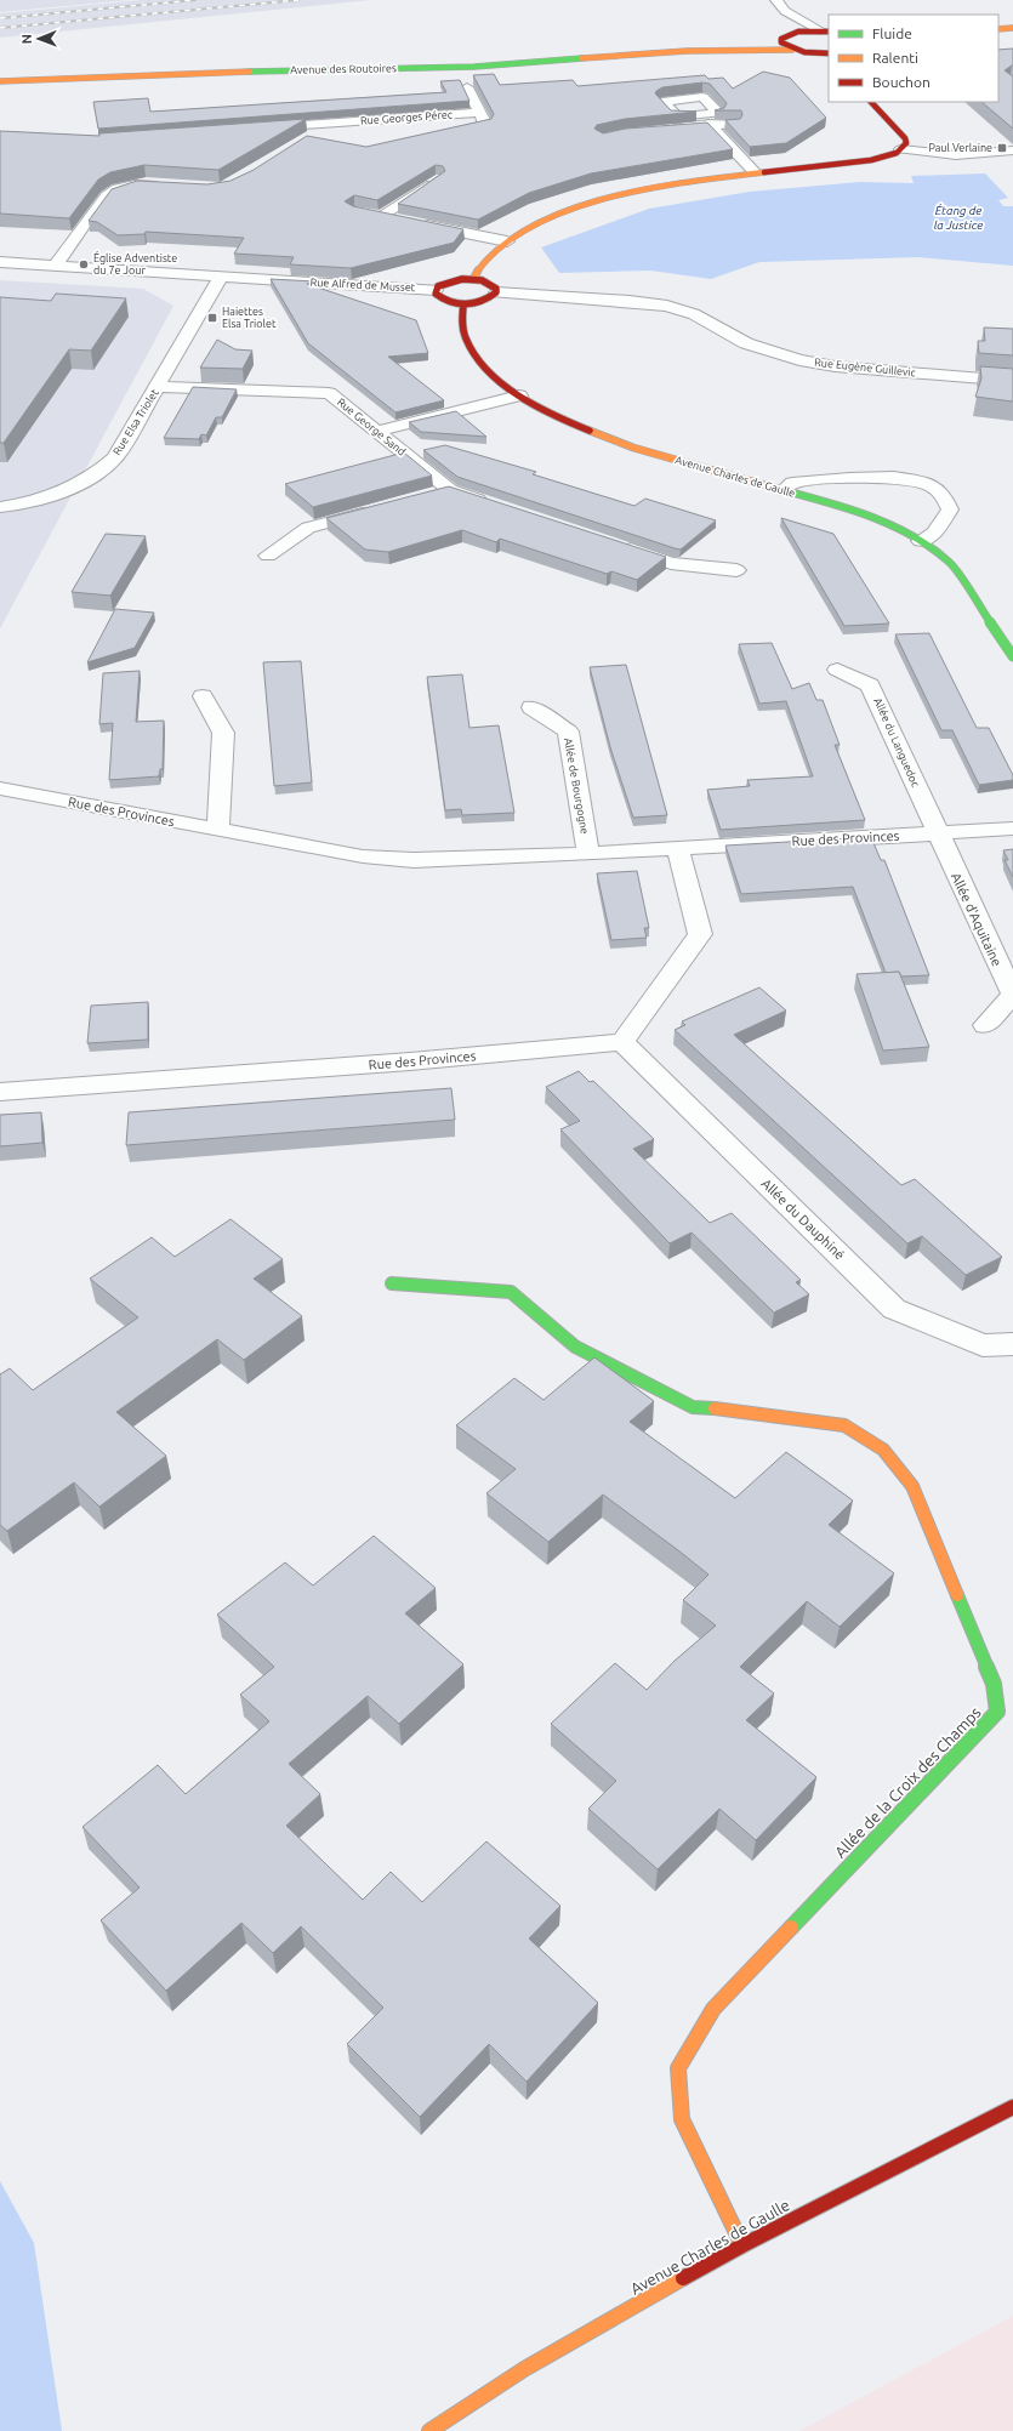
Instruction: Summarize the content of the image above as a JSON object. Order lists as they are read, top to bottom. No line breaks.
{"streets":{"street":["Avenue des Routoires","Rue Georges Pérec","Rue Alfred de Musset","Rue Eugène Guillevic","Rue Elsa Triolet","Rue George Sand","Avenue Charles de Gaulle","Allée du Languedoc","Allée de Bourgogne","Rue des Provinces","Allée d'Aquitaine","Allée du Dauphiné","Allée de la Croix des Champs"]},"crossings":[["Rue Alfred de Musset","Rue Elsa Triolet"],["Rue Elsa Triolet","Rue George Sand"],["Avenue Charles de Gaulle","Allée de la Croix des Champs"],["Allée du Languedoc","Rue des Provinces"],["Allée du Languedoc","Allée d'Aquitaine"],["Allée de Bourgogne","Rue des Provinces"],["Rue des Provinces","Allée d'Aquitaine"],["Rue des Provinces","Allée du Dauphiné"]],"water":["Étang de la Justice"],"places":{"transit":["Paul Verlaine","Haiettes Elsa Triolet"],"other":["Église Adventiste du 7e Jour"]},"legend":["Fluide","Ralenti","Bouchon"],"north":"left"}
